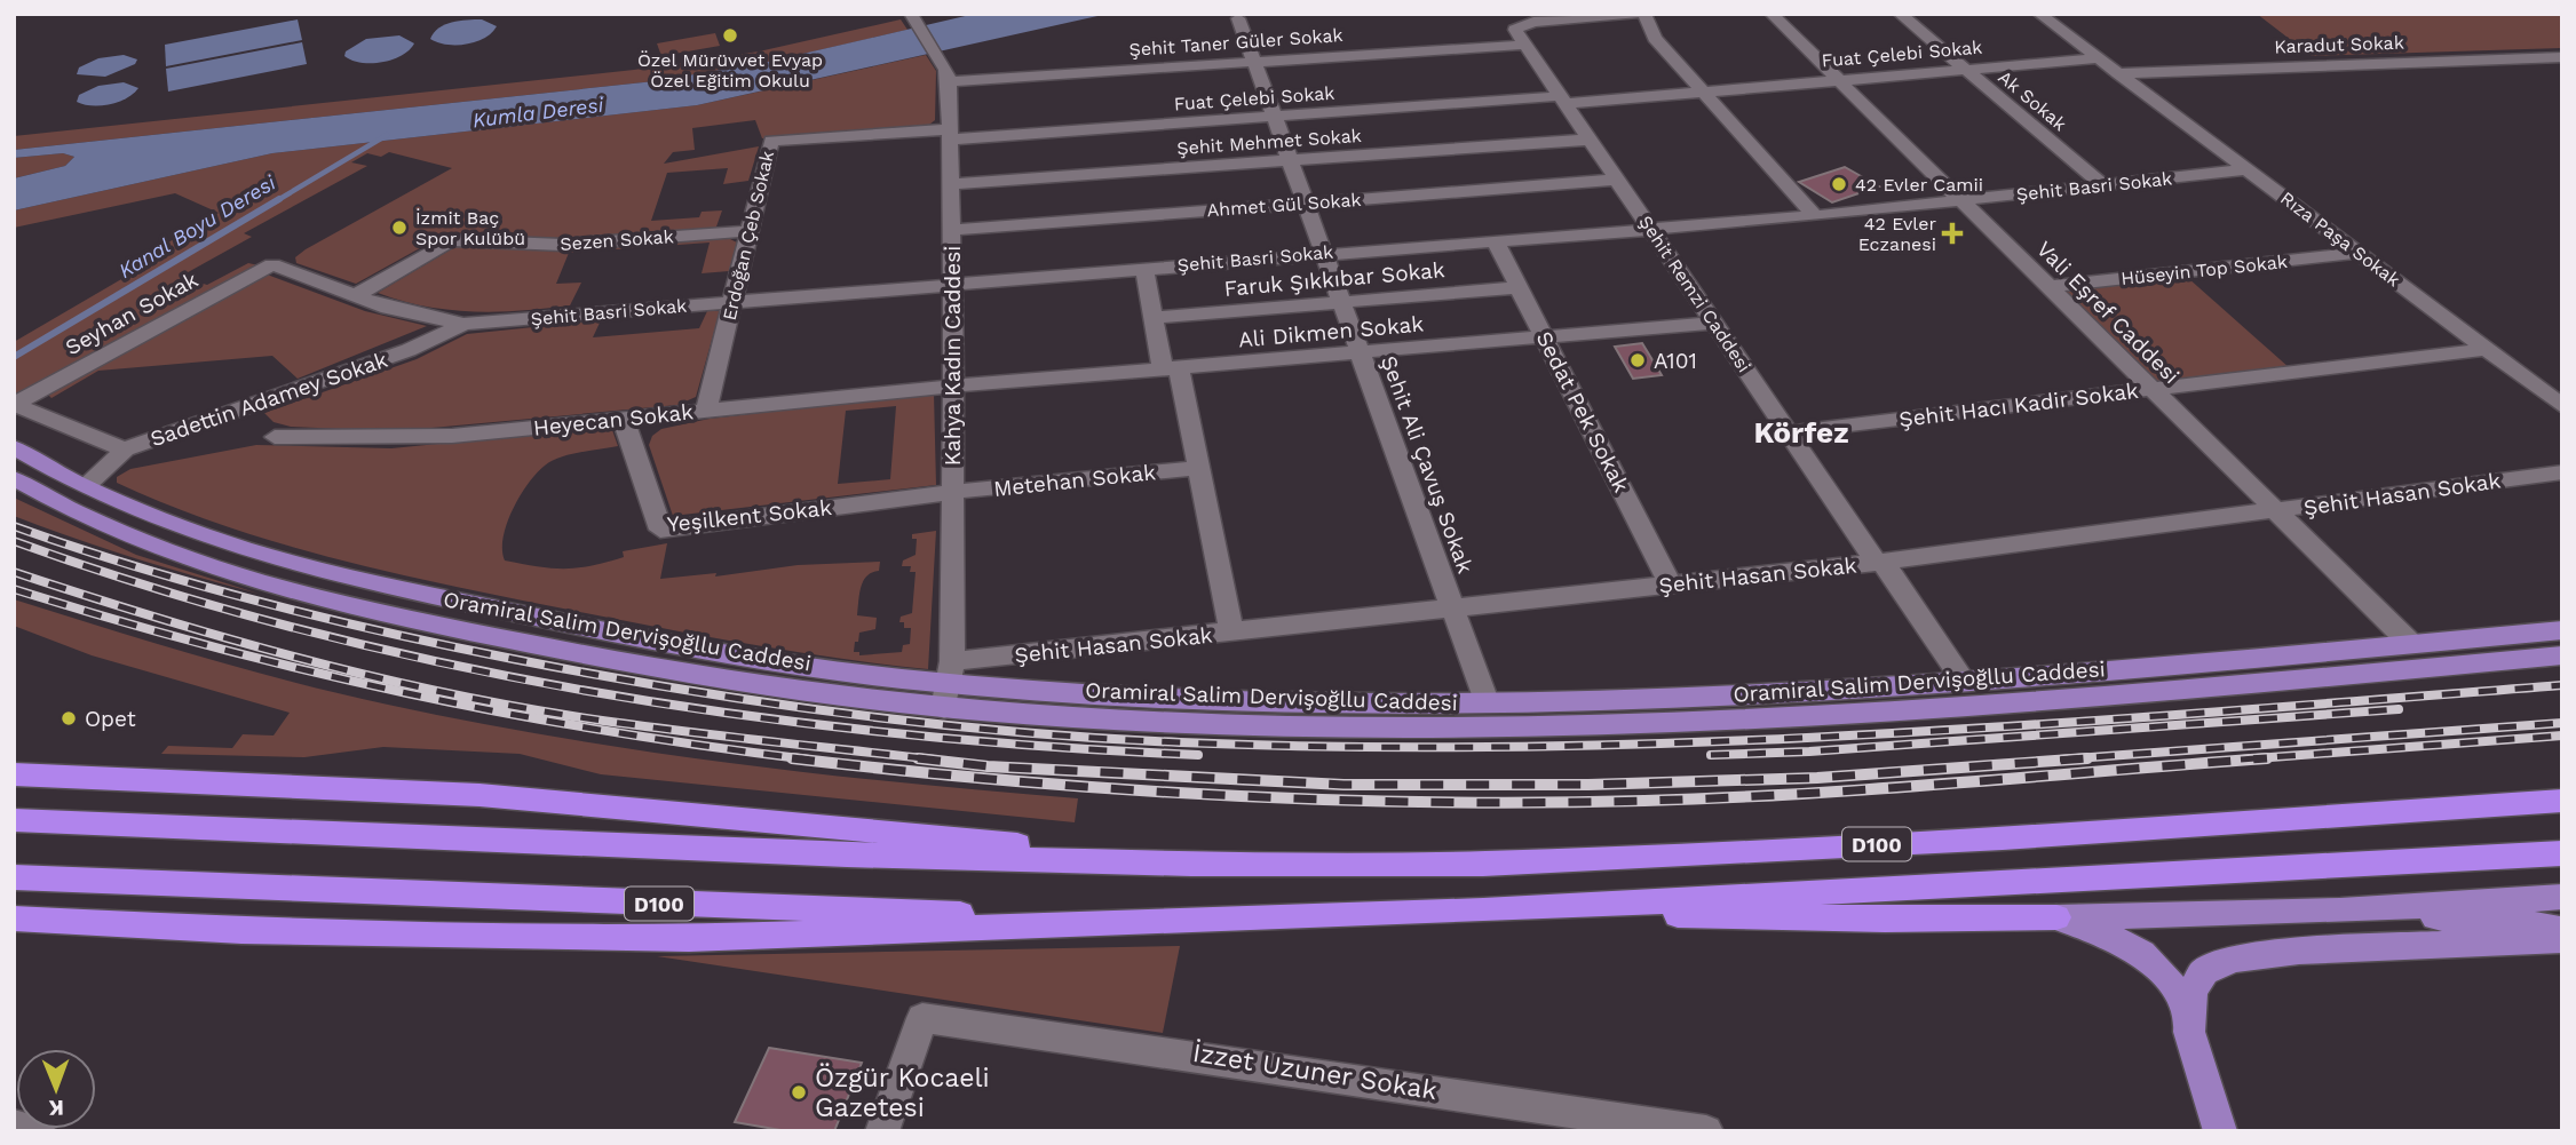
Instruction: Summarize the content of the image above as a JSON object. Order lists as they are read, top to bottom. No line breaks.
{"streets":{"highway":["D100"],"main road":["Oramiral Salim Dervişoğllu Caddesi"],"street":["Şehit Taner Güler Sokak","Karadut Sokak","Fuat Çelebi Sokak","Ak Sokak","Şehit Mehmet Sokak","Şehit Basri Sokak","Ahmet Gül Sokak","Erdoğan Çeb Sokak","Rıza Paşa Sokak","Sezen Sokak","Hüseyin Top Sokak","Faruk Şıkkıbar Sokak","Şehit Remzi Caddesi","Vali Eşref Caddesi","Seyhan Sokak","Ali Dikmen Sokak","Kahya Kadın Caddesi","Sadettin Adamey Sokak","Şehit Hacı Kadir Sokak","Sedat Pek Sokak","Heyecan Sokak","Şehit Ali Çavuş Sokak","Metehan Sokak","Şehit Hasan Sokak","Yeşilkent Sokak","İzzet Uzuner Sokak"]},"crossings":[["Şehit Taner Güler Sokak","Şehit Remzi Caddesi"],["Şehit Taner Güler Sokak","Kahya Kadın Caddesi"],["Şehit Taner Güler Sokak","Şehit Ali Çavuş Sokak"],["Karadut Sokak","Rıza Paşa Sokak"],["Fuat Çelebi Sokak","Ak Sokak"],["Fuat Çelebi Sokak","Erdoğan Çeb Sokak"],["Fuat Çelebi Sokak","Rıza Paşa Sokak"],["Fuat Çelebi Sokak","Şehit Remzi Caddesi"],["Fuat Çelebi Sokak","Vali Eşref Caddesi"],["Fuat Çelebi Sokak","Kahya Kadın Caddesi"],["Fuat Çelebi Sokak","Şehit Ali Çavuş Sokak"],["Ak Sokak","Şehit Basri Sokak"],["Şehit Mehmet Sokak","Şehit Remzi Caddesi"],["Şehit Mehmet Sokak","Kahya Kadın Caddesi"],["Şehit Mehmet Sokak","Şehit Ali Çavuş Sokak"],["Şehit Basri Sokak","Erdoğan Çeb Sokak"],["Şehit Basri Sokak","Rıza Paşa Sokak"],["Şehit Basri Sokak","Sezen Sokak"],["Şehit Basri Sokak","Şehit Remzi Caddesi"],["Şehit Basri Sokak","Vali Eşref Caddesi"],["Şehit Basri Sokak","Seyhan Sokak"],["Şehit Basri Sokak","Kahya Kadın Caddesi"],["Şehit Basri Sokak","Sadettin Adamey Sokak"],["Şehit Basri Sokak","Sedat Pek Sokak"],["Şehit Basri Sokak","Şehit Ali Çavuş Sokak"],["Ahmet Gül Sokak","Şehit Remzi Caddesi"],["Ahmet Gül Sokak","Kahya Kadın Caddesi"],["Ahmet Gül Sokak","Şehit Ali Çavuş Sokak"],["Erdoğan Çeb Sokak","Sezen Sokak"],["Erdoğan Çeb Sokak","Kahya Kadın Caddesi"],["Erdoğan Çeb Sokak","Heyecan Sokak"],["Rıza Paşa Sokak","Hüseyin Top Sokak"],["Rıza Paşa Sokak","Şehit Hacı Kadir Sokak"],["Hüseyin Top Sokak","Vali Eşref Caddesi"],["Faruk Şıkkıbar Sokak","Sedat Pek Sokak"],["Faruk Şıkkıbar Sokak","Şehit Ali Çavuş Sokak"],["Şehit Remzi Caddesi","Ali Dikmen Sokak"],["Şehit Remzi Caddesi","Şehit Hacı Kadir Sokak"],["Şehit Remzi Caddesi","Şehit Hasan Sokak"],["Şehit Remzi Caddesi","Oramiral Salim Dervişoğllu Caddesi"],["Vali Eşref Caddesi","Şehit Hacı Kadir Sokak"],["Vali Eşref Caddesi","Şehit Hasan Sokak"],["Vali Eşref Caddesi","Oramiral Salim Dervişoğllu Caddesi"],["Ali Dikmen Sokak","Kahya Kadın Caddesi"],["Ali Dikmen Sokak","Sedat Pek Sokak"],["Ali Dikmen Sokak","Heyecan Sokak"],["Ali Dikmen Sokak","Şehit Ali Çavuş Sokak"],["Kahya Kadın Caddesi","Heyecan Sokak"],["Kahya Kadın Caddesi","Metehan Sokak"],["Kahya Kadın Caddesi","Şehit Hasan Sokak"],["Kahya Kadın Caddesi","Yeşilkent Sokak"],["Kahya Kadın Caddesi","Oramiral Salim Dervişoğllu Caddesi"],["Sadettin Adamey Sokak","Oramiral Salim Dervişoğllu Caddesi"],["Sedat Pek Sokak","Şehit Hasan Sokak"],["Heyecan Sokak","Yeşilkent Sokak"],["Şehit Ali Çavuş Sokak","Şehit Hasan Sokak"],["Şehit Ali Çavuş Sokak","Oramiral Salim Dervişoğllu Caddesi"],["Metehan Sokak","Yeşilkent Sokak"],["Şehit Hasan Sokak","Oramiral Salim Dervişoğllu Caddesi"]],"districts":["Körfez"],"water":["Kumla Deresi","Kanal Boyu Deresi"],"places":{"other":["Özel Mürüvvet Evyap Özel Eğitim Okulu","42 Evler Camii","İzmit Baç Spor Kulübü","A101","Opet","Özgür Kocaeli Gazetesi"],"health":["42 Evler Eczanesi"]},"north":"bottom"}
